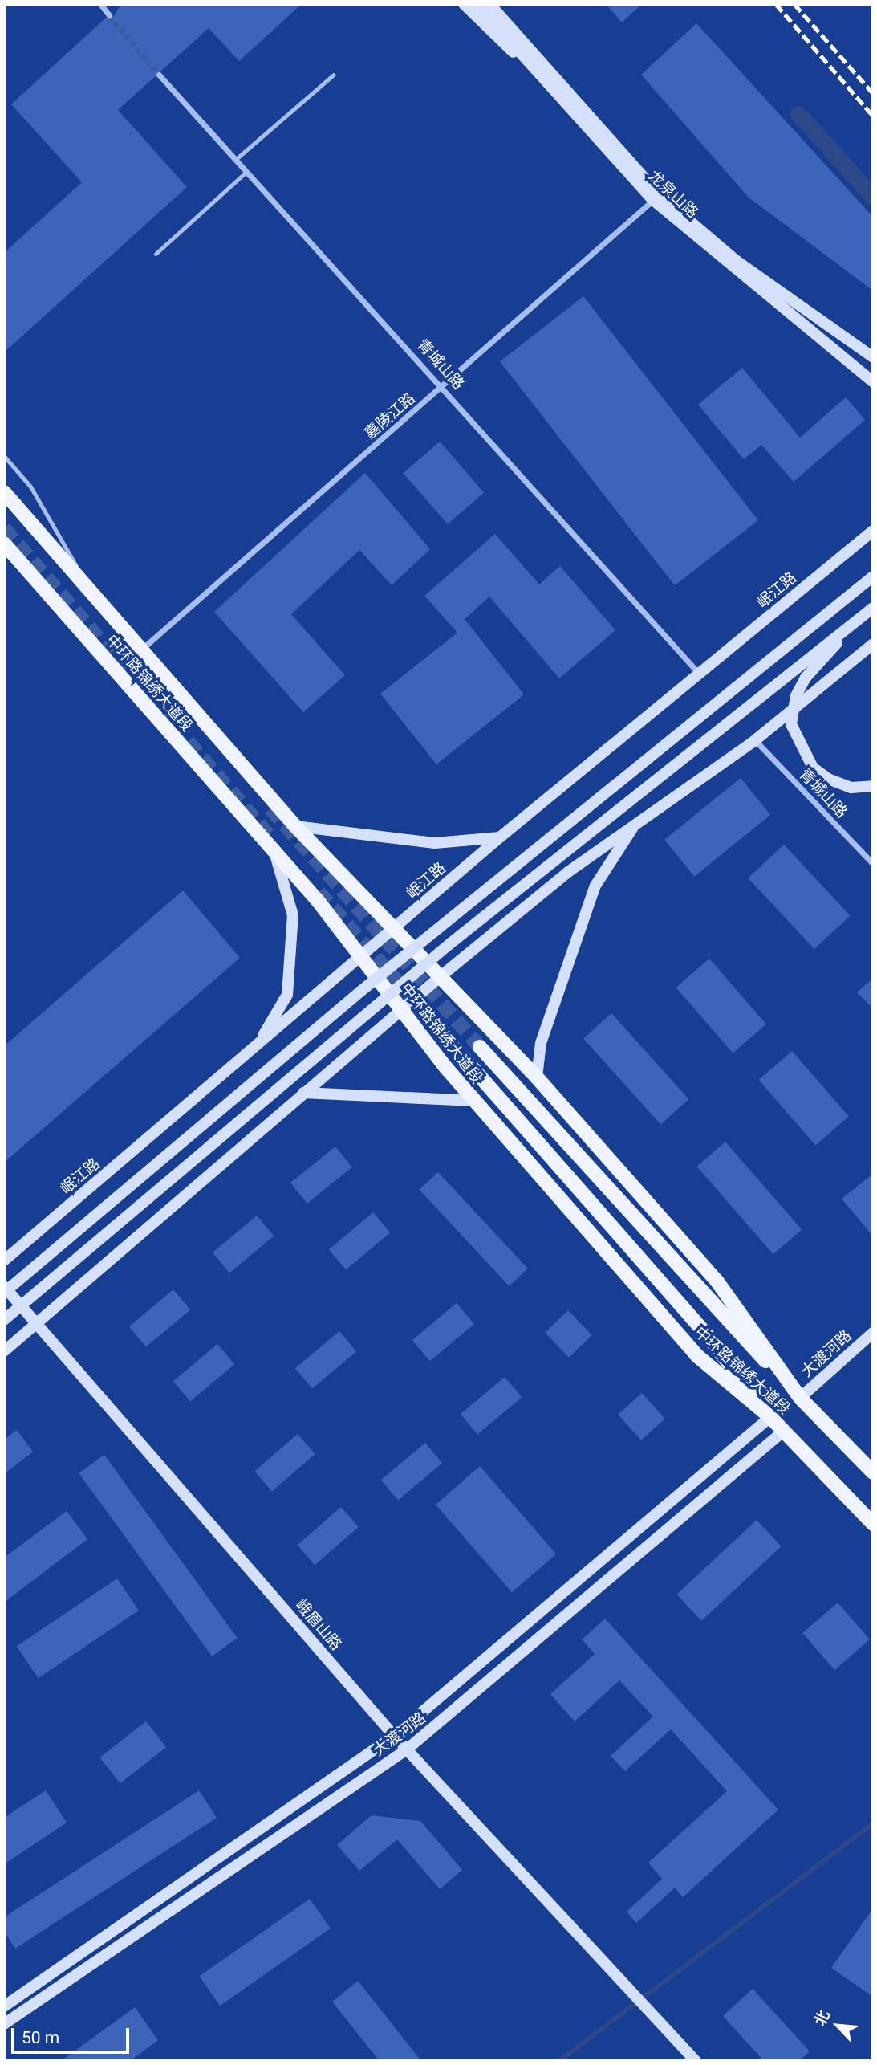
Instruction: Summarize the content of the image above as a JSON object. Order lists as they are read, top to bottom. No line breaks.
{"streets":{"main road":["龙泉山路","岷江路","中环路锦绣大道段","大渡河路","峨眉山路"],"street":["青城山路","嘉陵江路"]},"crossings":[["龙泉山路","嘉陵江路"],["青城山路","嘉陵江路"],["青城山路","岷江路"],["嘉陵江路","中环路锦绣大道段"],["岷江路","中环路锦绣大道段"],["中环路锦绣大道段","大渡河路"],["大渡河路","峨眉山路"]],"scale_bar":"50 m","north":"top left"}
